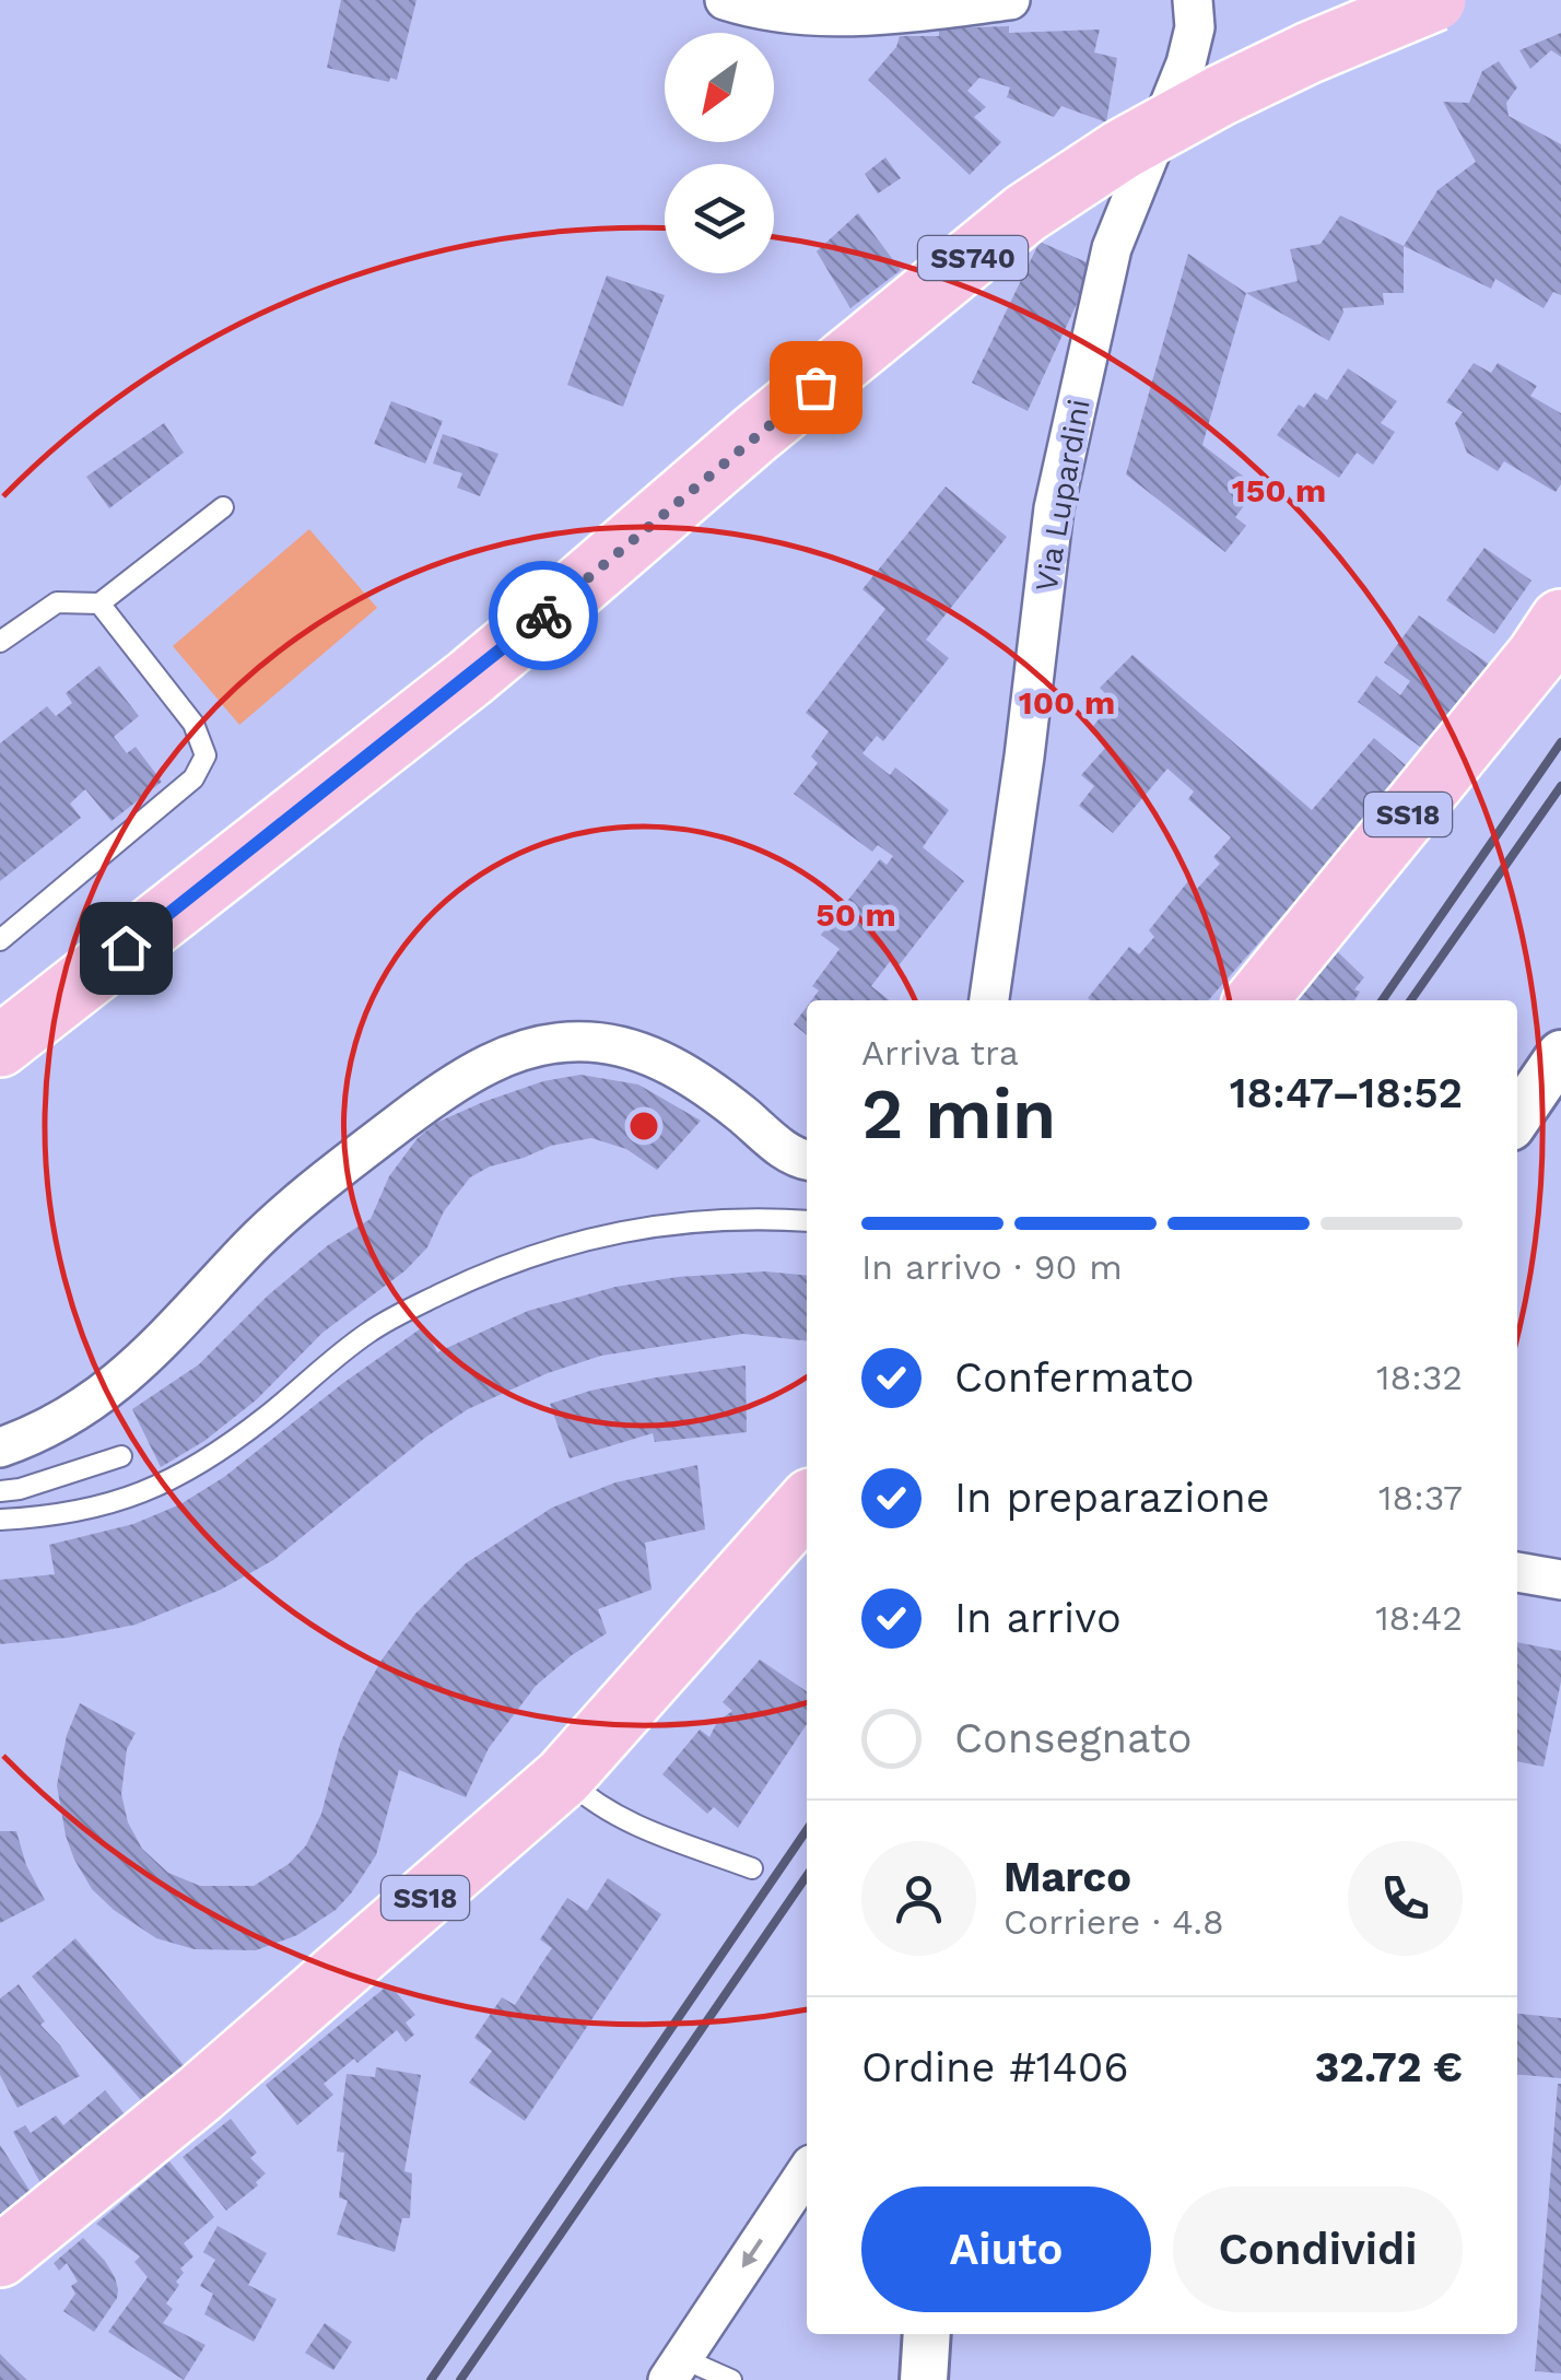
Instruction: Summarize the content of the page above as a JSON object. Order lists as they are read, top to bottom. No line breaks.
{"streets":{"main road":["SS740","SS18"],"street":["Via Lupardini"]},"north":"bottom left","page":{"heading":["2 min","Arriva tra","18:47–18:52"],"panel":["Marco","Corriere · 4.8","Ordine #1406","32.72 €"],"bar":"In arrivo · 90 m","list":[["Confermato","18:32"],["In preparazione","18:37"],["In arrivo","18:42"],"Consegnato"],"buttons":["Aiuto","Condividi"]},"rings":["150 m","100 m","50 m"]}
